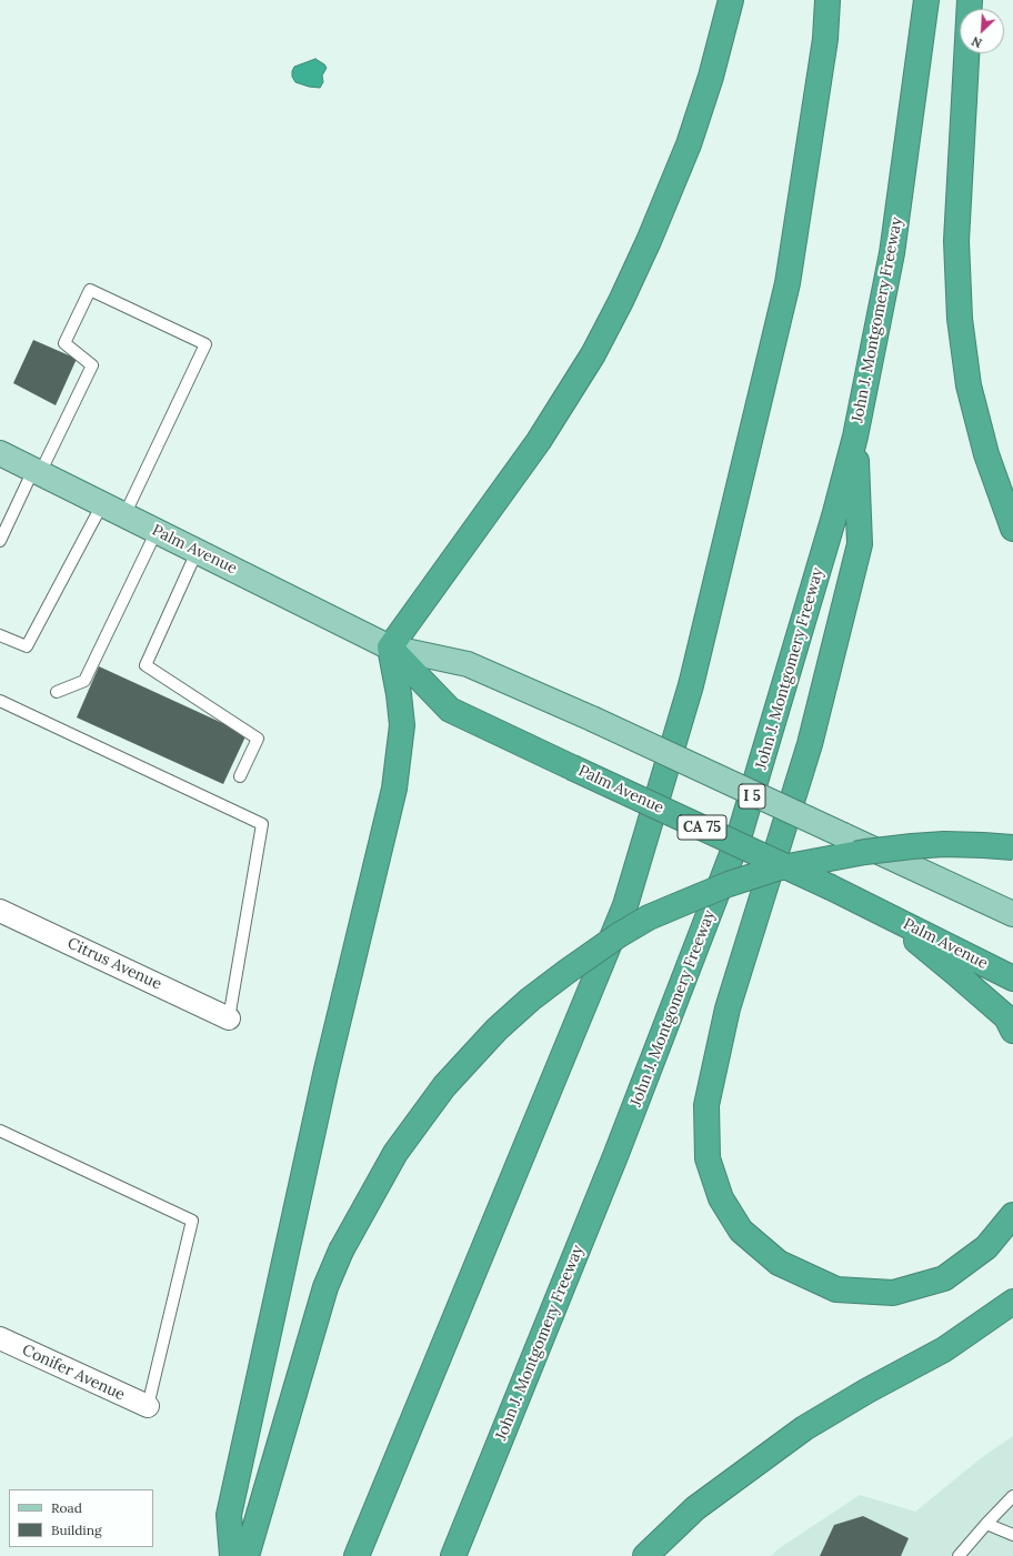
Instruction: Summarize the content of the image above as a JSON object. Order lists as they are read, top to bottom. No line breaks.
{"streets":{"highway":["John J. Montgomery Freeway","Palm Avenue","I 5","CA 75"],"street":["Citrus Avenue","Conifer Avenue"]},"legend":["Road","Building"],"north":"bottom left"}
